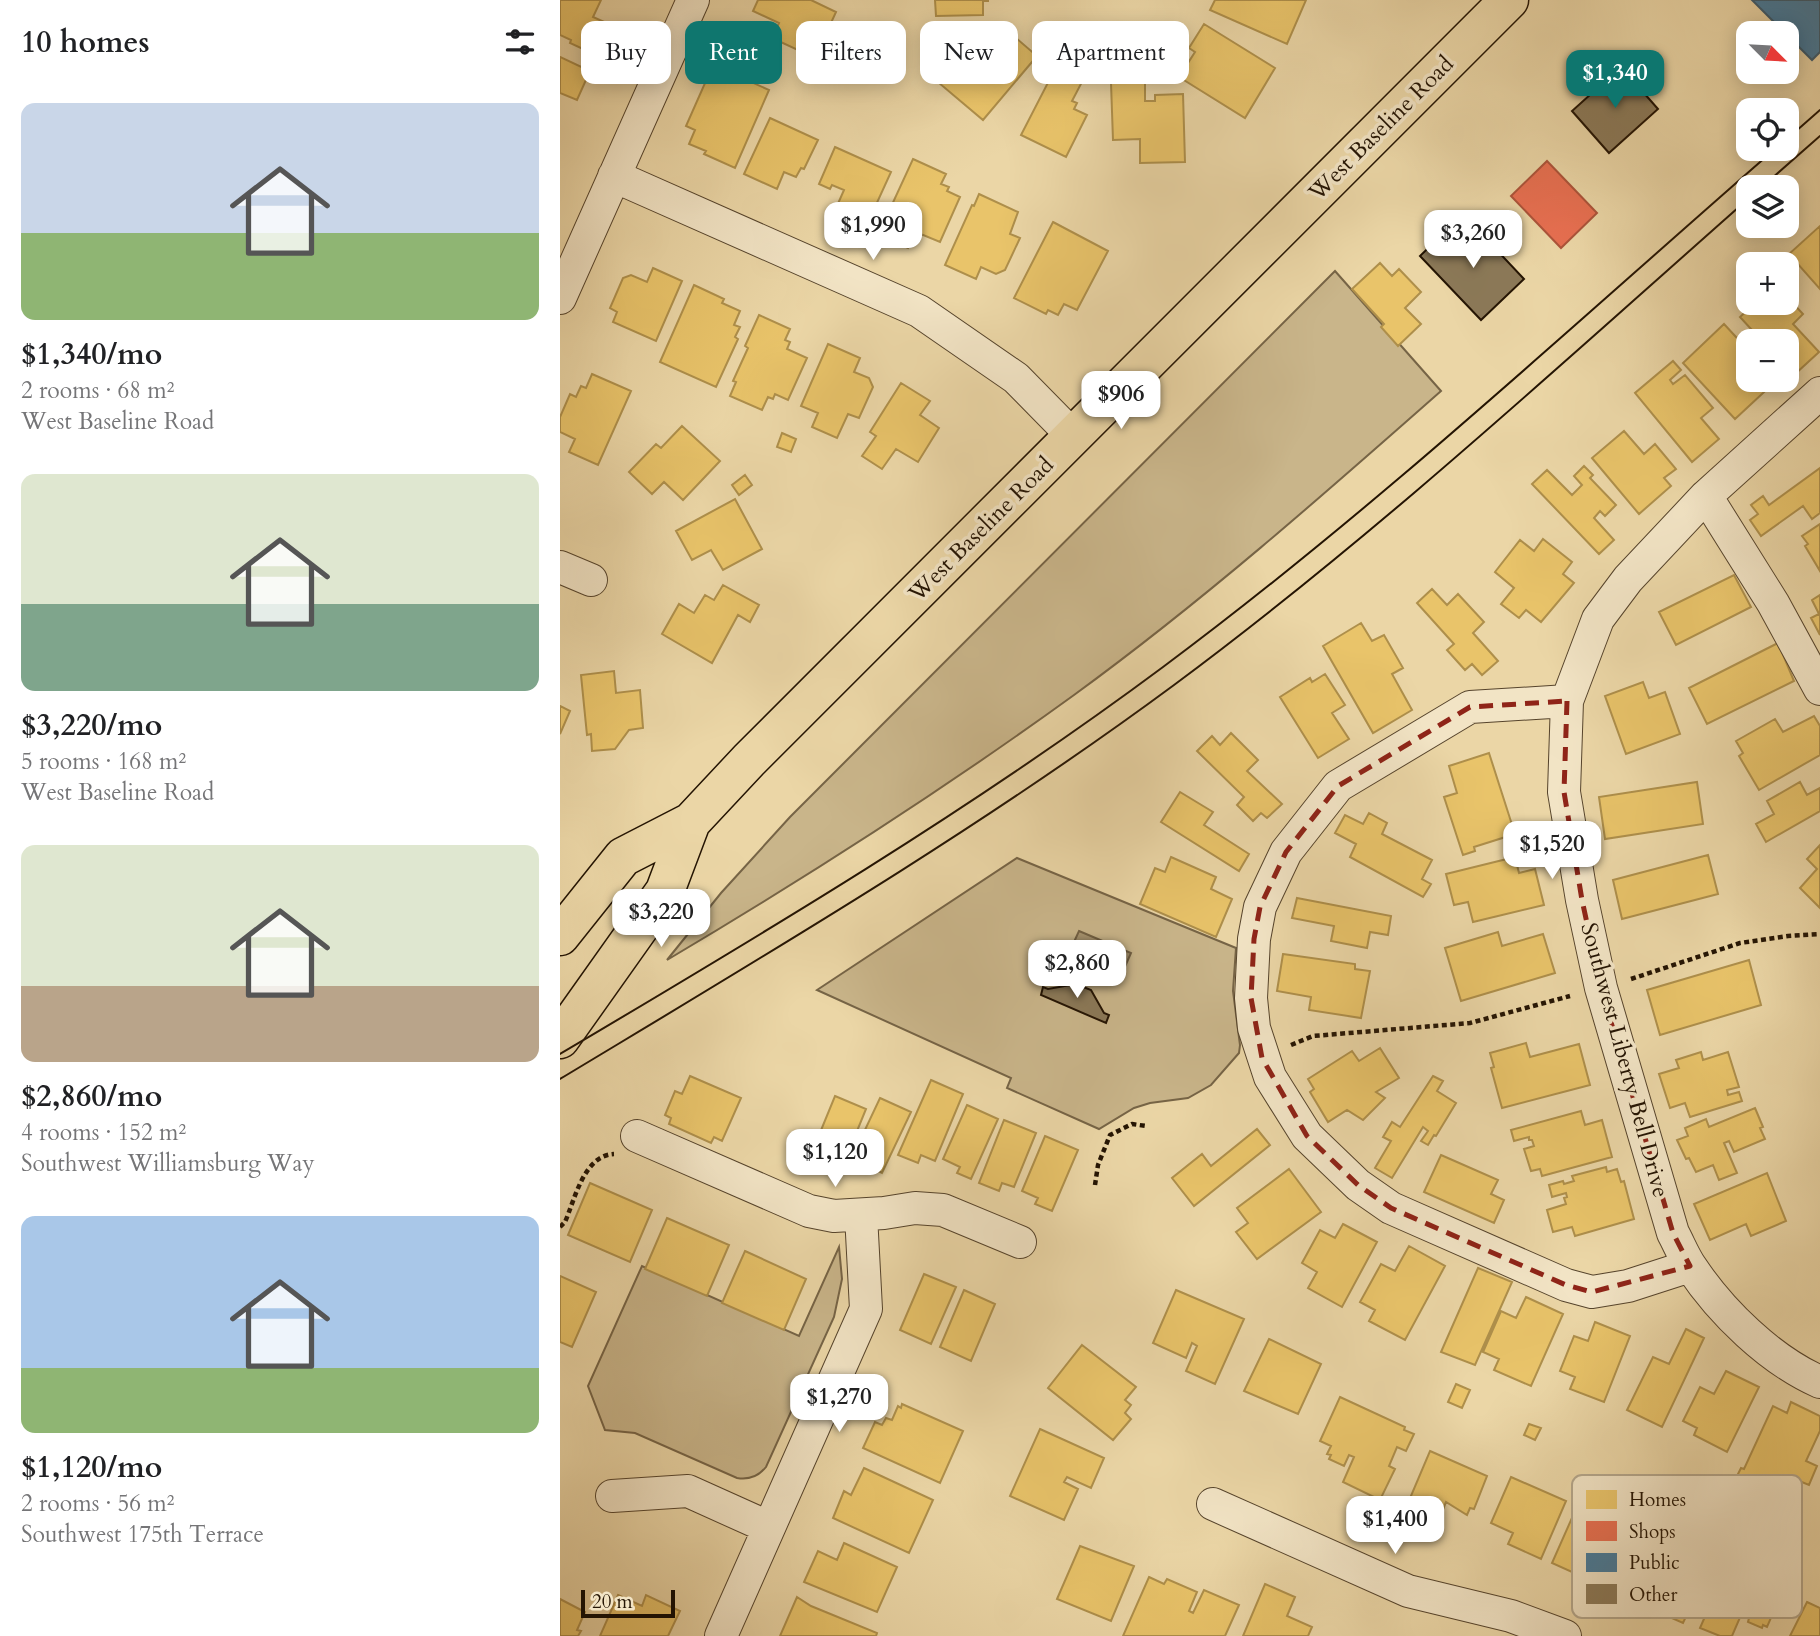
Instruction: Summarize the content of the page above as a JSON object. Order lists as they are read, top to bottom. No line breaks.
{"streets":{"main road":["West Baseline Road"],"street":["Southwest Liberty Bell Drive"]},"legend":["Homes","Shops","Public","Other"],"scale_bar":"20 m","north":"bottom right","page":{"heading":"10 homes","map_buttons":["+","−"],"chip":["Buy","Rent","Filters","New","Apartment"],"price":["$1,340","$1,990","$3,260","$906","$1,520","$3,220","$2,860","$1,120","$1,270","$1,400"],"list":[{"name":"$1,340/mo","note":"2 rooms · 68 m² · West Baseline Road"},{"name":"$3,220/mo","note":"5 rooms · 168 m² · West Baseline Road"},{"name":"$2,860/mo","note":"4 rooms · 152 m² · Southwest Williamsburg Way"},{"name":"$1,120/mo","note":"2 rooms · 56 m² · Southwest 175th Terrace"}],"scale":"20 m"}}
